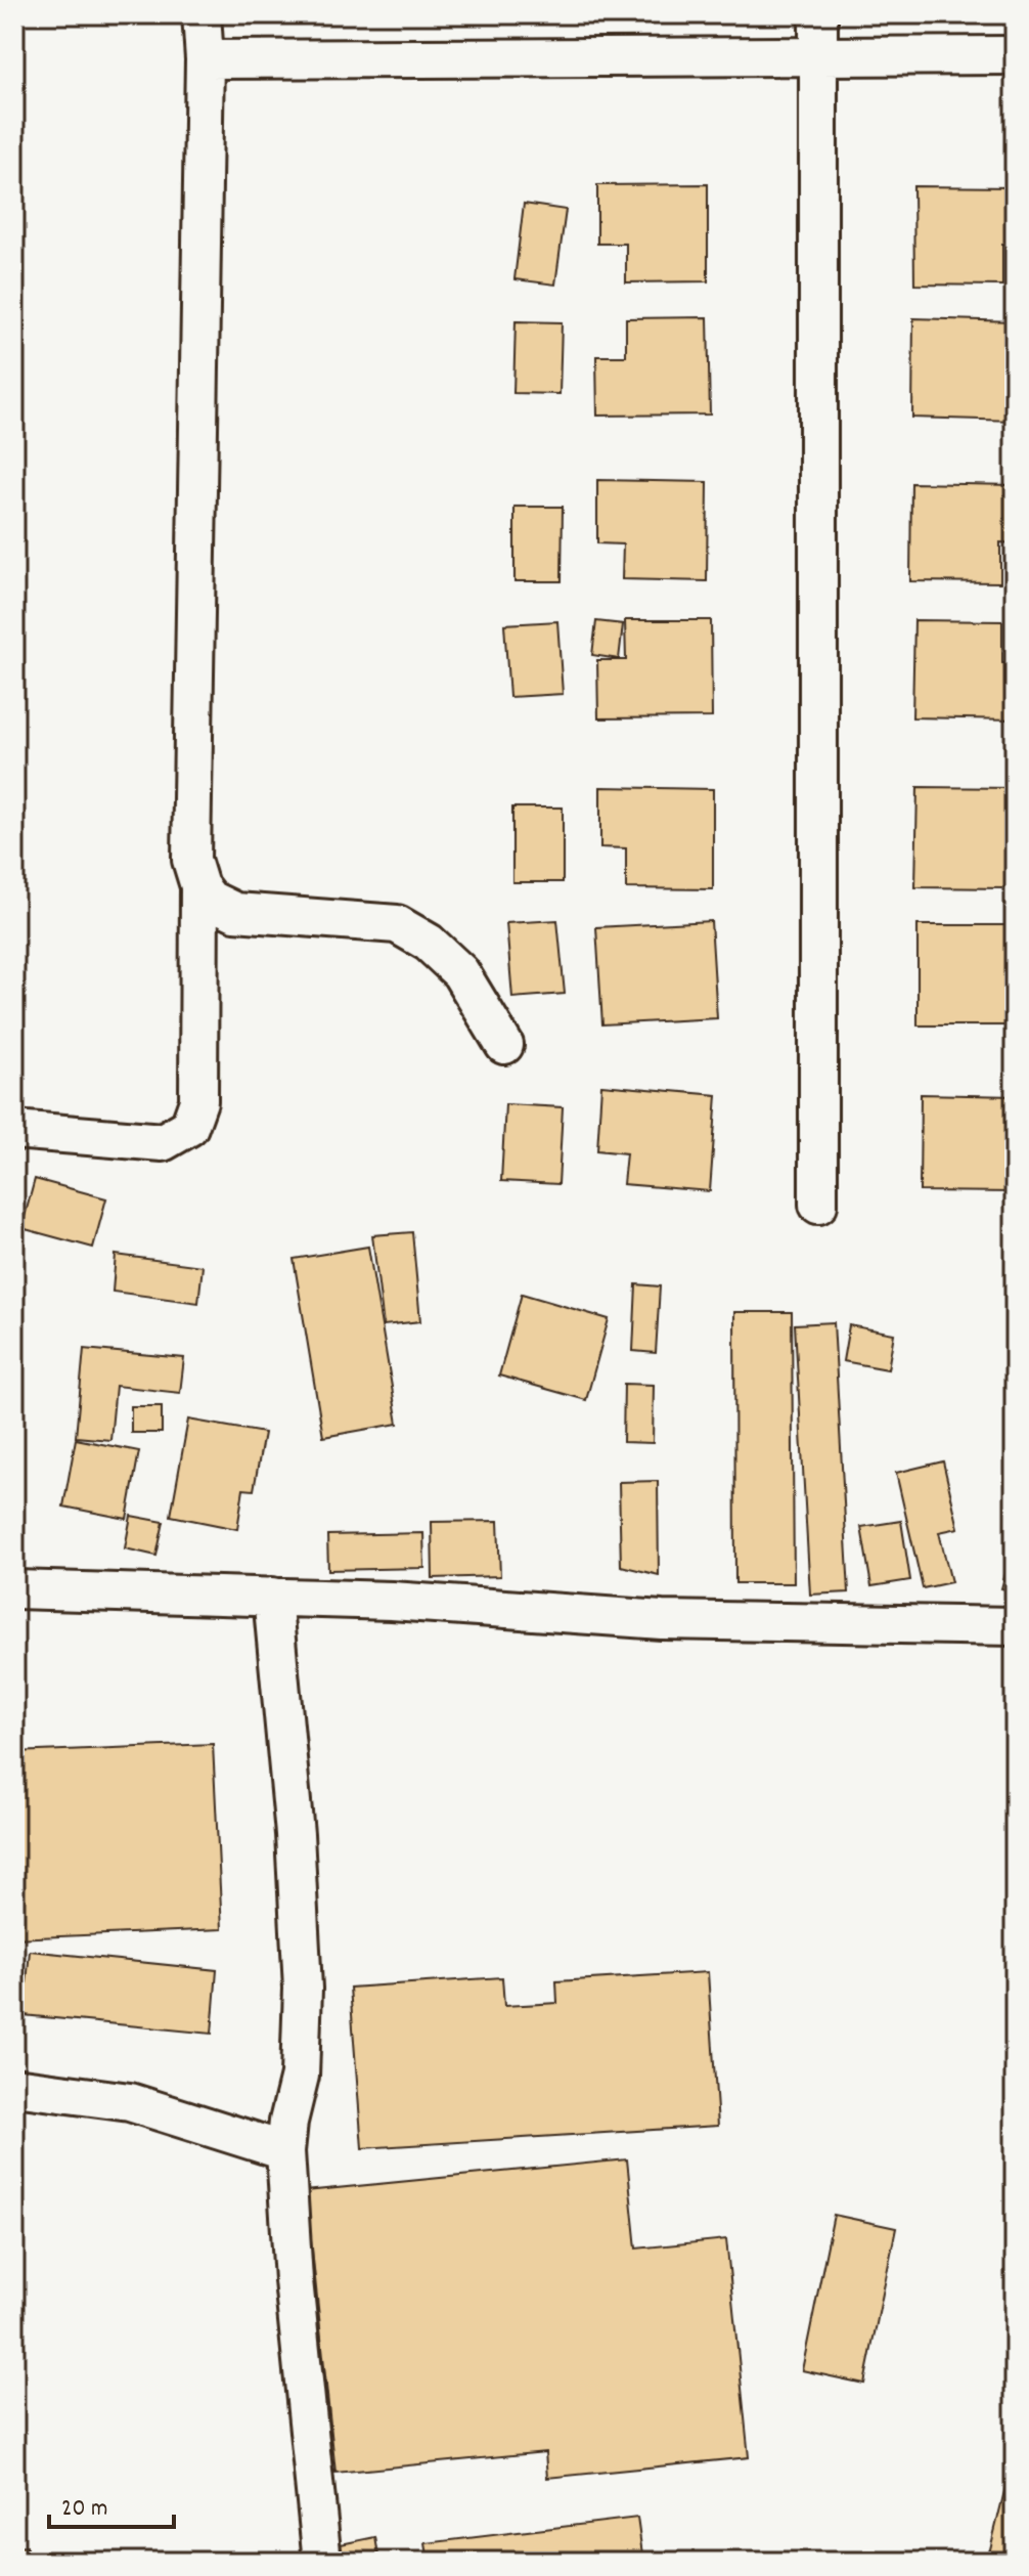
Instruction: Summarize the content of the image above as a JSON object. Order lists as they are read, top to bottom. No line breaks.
{"scale_bar":"20 m"}
